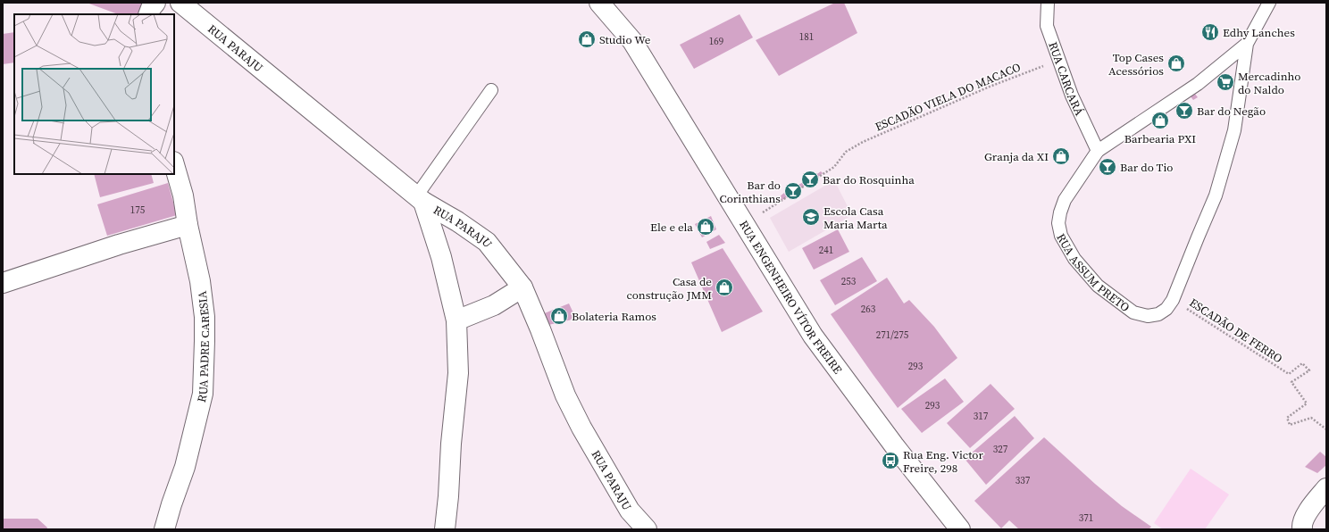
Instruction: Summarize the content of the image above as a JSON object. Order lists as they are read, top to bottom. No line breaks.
{"streets":{"street":["RUA PARAJU","RUA ENGENHEIRO VÍTOR FREIRE","RUA PADRE CARESIA"],"lane":["RUA CARCARÁ","RUA ASSUM PRETO"],"path":["ESCADÃO VIELA DO MACACO","ESCADÃO DE FERRO"]},"crossings":[["RUA CARCARÁ","ESCADÃO VIELA DO MACACO"],["RUA CARCARÁ","RUA ASSUM PRETO"],["ESCADÃO VIELA DO MACACO","RUA ENGENHEIRO VÍTOR FREIRE"],["RUA ASSUM PRETO","ESCADÃO DE FERRO"]],"places":{"restaurant":["Edhy Lanches"],"shop":["Studio We","Top Cases Acessórios","Barbearia PXI","Granja da XI","Ele e ela","Casa de construção JMM","Bolateria Ramos"],"supermarket":["Mercadinho do Naldo"],"bar":["Bar do Negão","Bar do Tio","Bar do Rosquinha","Bar do Corinthians"],"school or university":["Escola Casa Maria Marta"],"bus stop":["Rua Eng. Victor Freire, 298"]},"house_numbers":["181","169","175","241","253","263","271/275","293","293","317","327","337","371"]}
